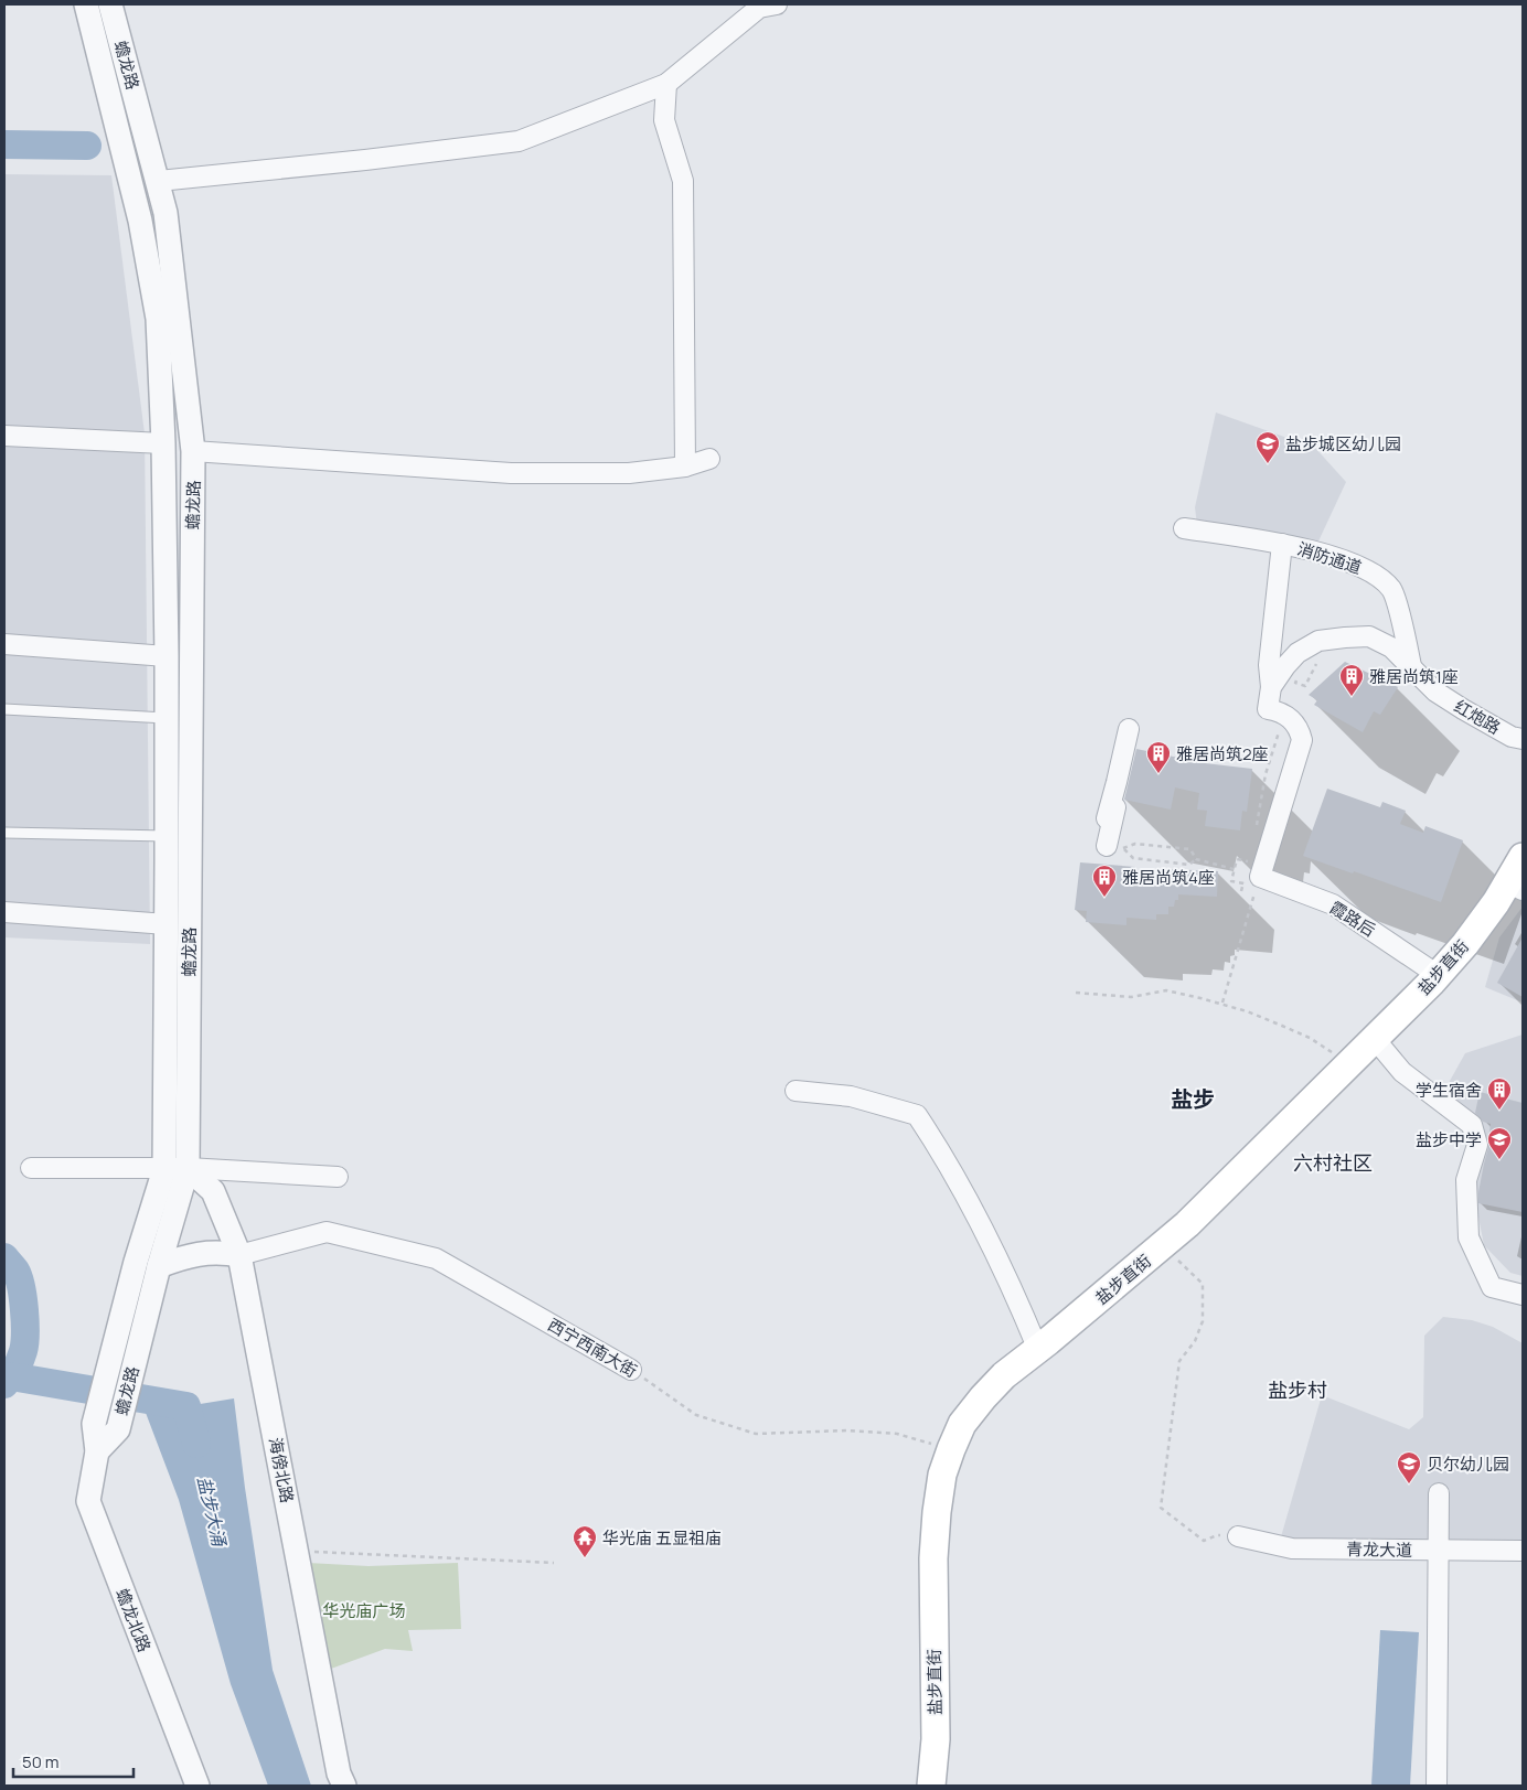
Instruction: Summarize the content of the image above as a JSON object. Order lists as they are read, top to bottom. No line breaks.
{"streets":{"main road":["盐步直街"],"street":["蟾龙路","消防通道","红炮路","霞路后","西宁西南大街","海傍北路","青龙大道","蟾龙北路"]},"crossings":[["蟾龙路","海傍北路"],["蟾龙路","蟾龙北路"],["消防通道","红炮路"],["霞路后","盐步直街"],["盐步直街","西宁西南大街"],["西宁西南大街","海傍北路"]],"districts":["盐步","六村社区","盐步村"],"water":["盐步大涌"],"parks":["华光庙广场"],"places":{"school or university":["盐步城区幼儿园","盐步中学","贝尔幼儿园"],"building":["雅居尚筑1座","雅居尚筑2座","雅居尚筑4座","学生宿舍"],"temple":["华光庙 五显祖庙"]},"scale_bar":"50 m"}
